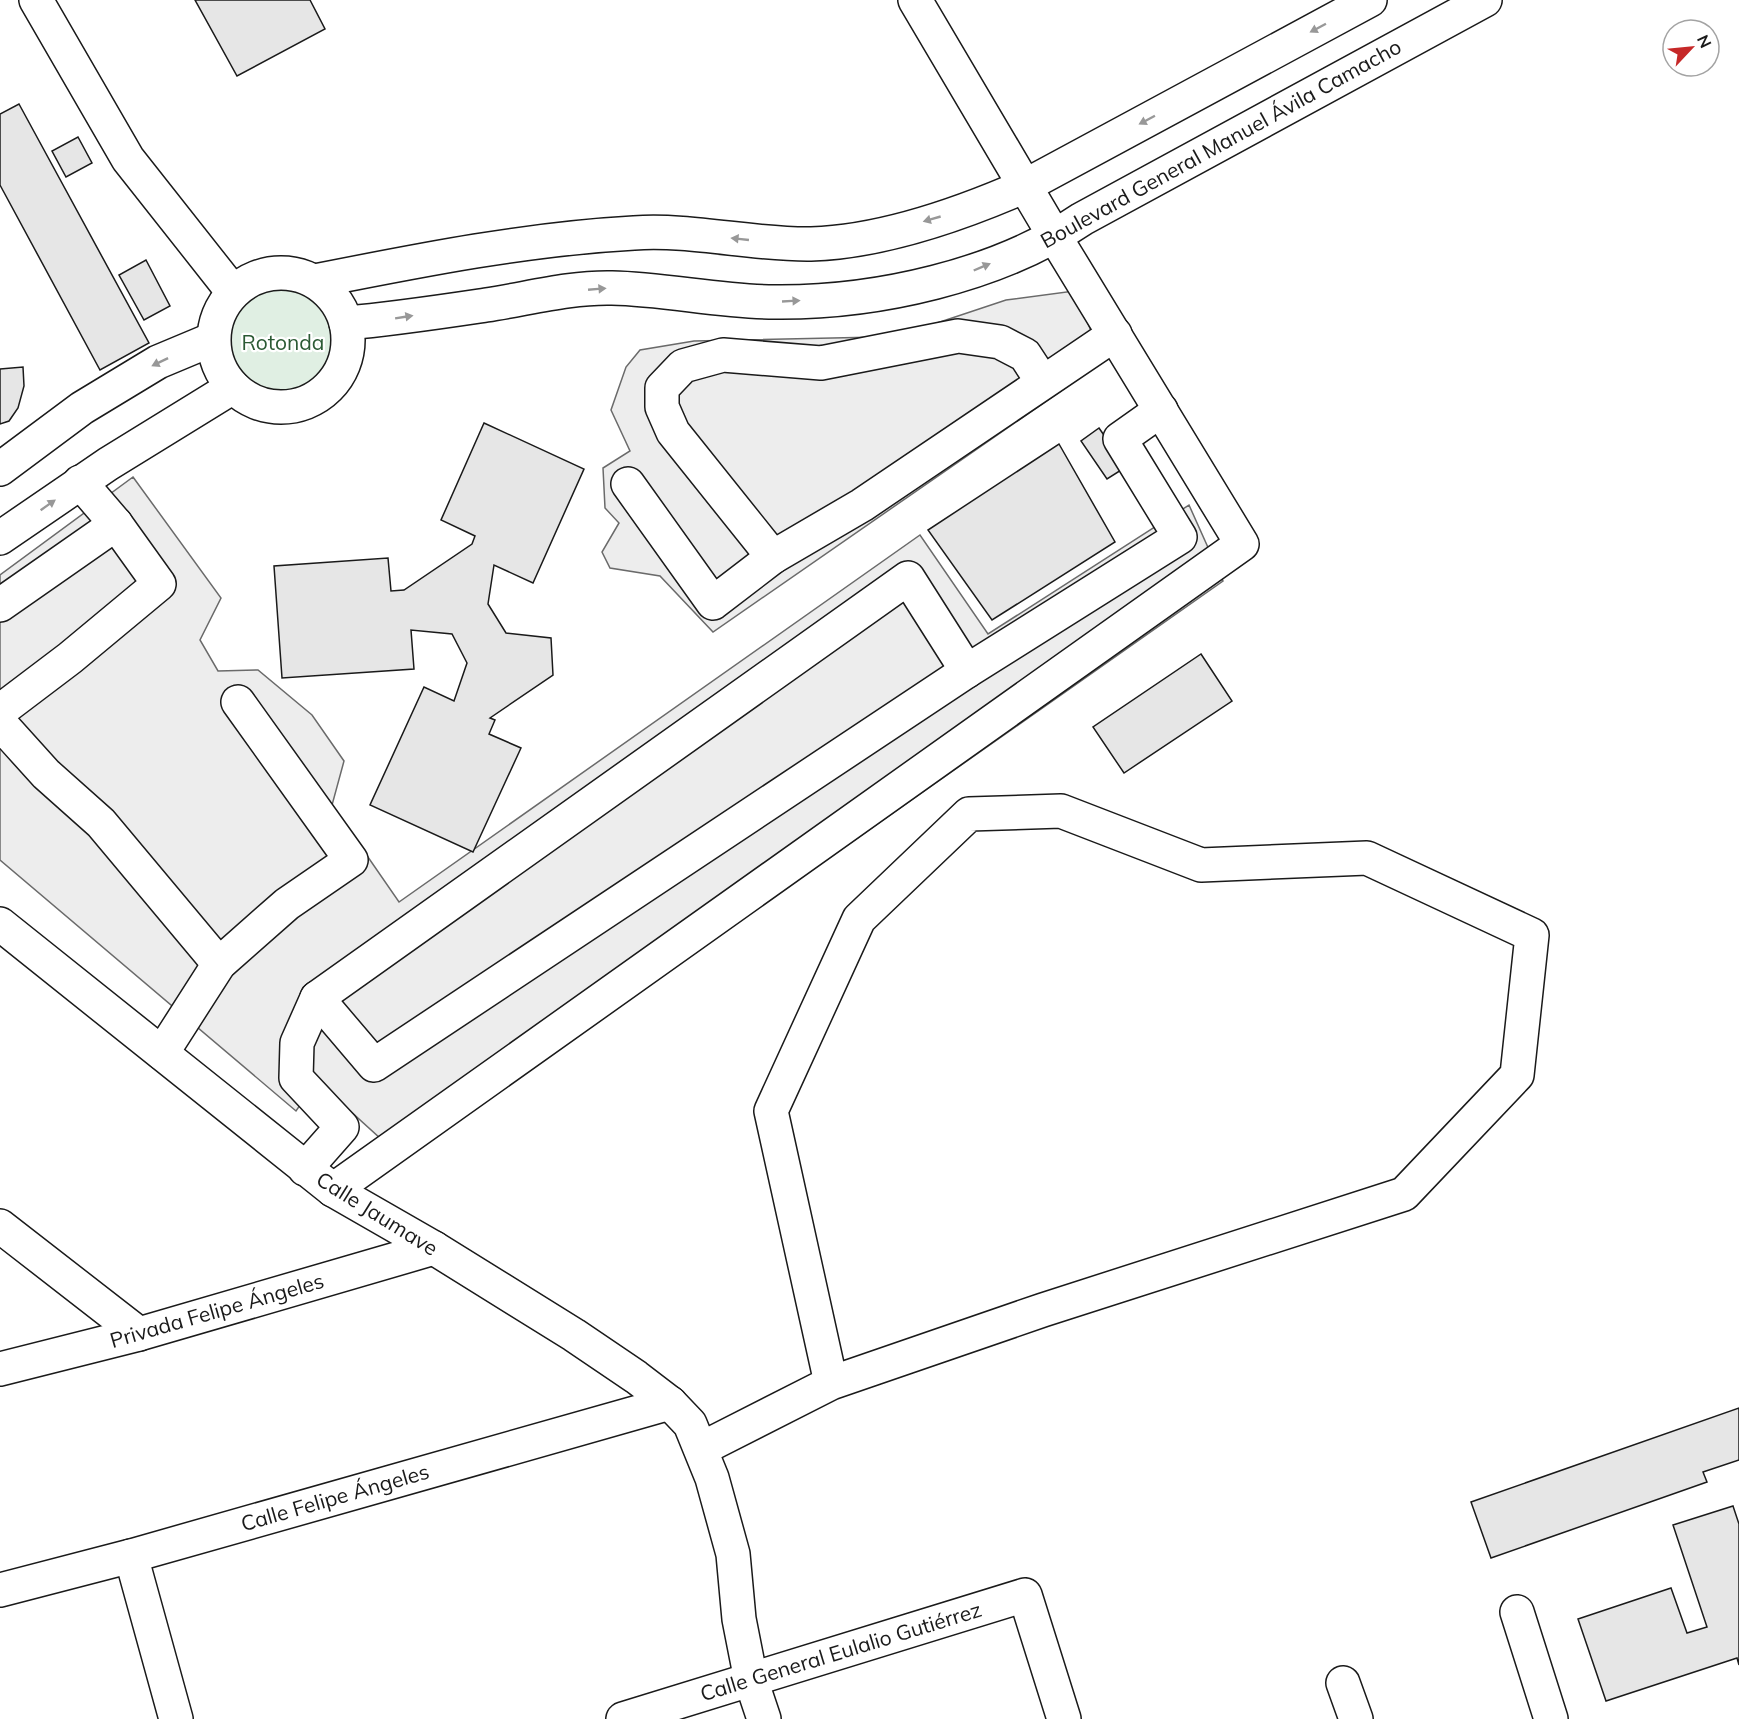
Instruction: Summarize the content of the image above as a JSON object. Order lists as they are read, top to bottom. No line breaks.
{"streets":{"street":["Boulevard General Manuel Ávila Camacho","Calle Jaumave","Privada Felipe Ángeles","Calle Felipe Ángeles","Calle General Eulalio Gutiérrez"]},"crossings":[["Calle Jaumave","Privada Felipe Ángeles"],["Calle Jaumave","Calle Felipe Ángeles"],["Calle Jaumave","Calle General Eulalio Gutiérrez"]],"parks":["Rotonda"],"north":"top right"}
